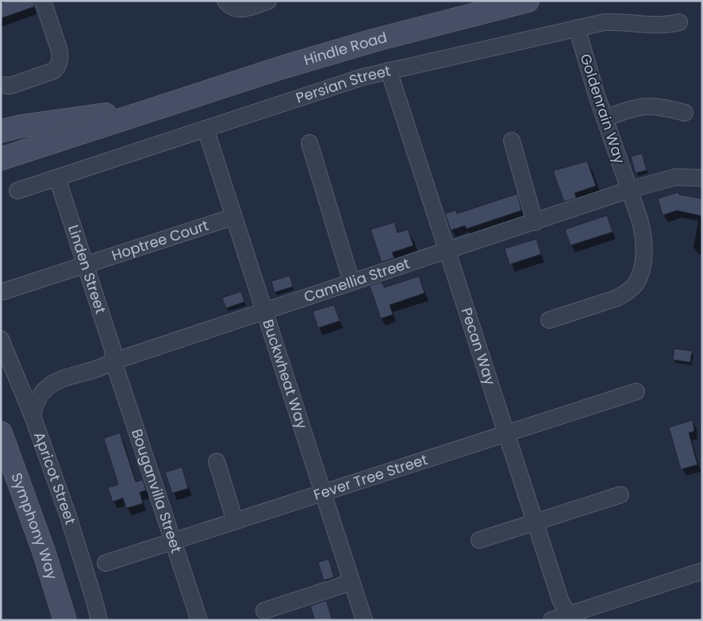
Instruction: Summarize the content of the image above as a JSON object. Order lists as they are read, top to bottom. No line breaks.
{"streets":{"main road":["Hindle Road","Symphony Way"],"street":["Persian Street","Goldenrain Way","Hoptree Court","Linden Street","Camellia Street","Pecan Way","Buckwheat Way","Fever Tree Street","Apricot Street","Bouganvilla Street"]},"crossings":[["Persian Street","Goldenrain Way"],["Persian Street","Linden Street"],["Persian Street","Pecan Way"],["Persian Street","Buckwheat Way"],["Goldenrain Way","Camellia Street"],["Hoptree Court","Linden Street"],["Hoptree Court","Buckwheat Way"],["Linden Street","Camellia Street"],["Linden Street","Bouganvilla Street"],["Camellia Street","Pecan Way"],["Camellia Street","Buckwheat Way"],["Camellia Street","Apricot Street"],["Camellia Street","Bouganvilla Street"],["Pecan Way","Fever Tree Street"],["Buckwheat Way","Fever Tree Street"],["Fever Tree Street","Bouganvilla Street"]]}
